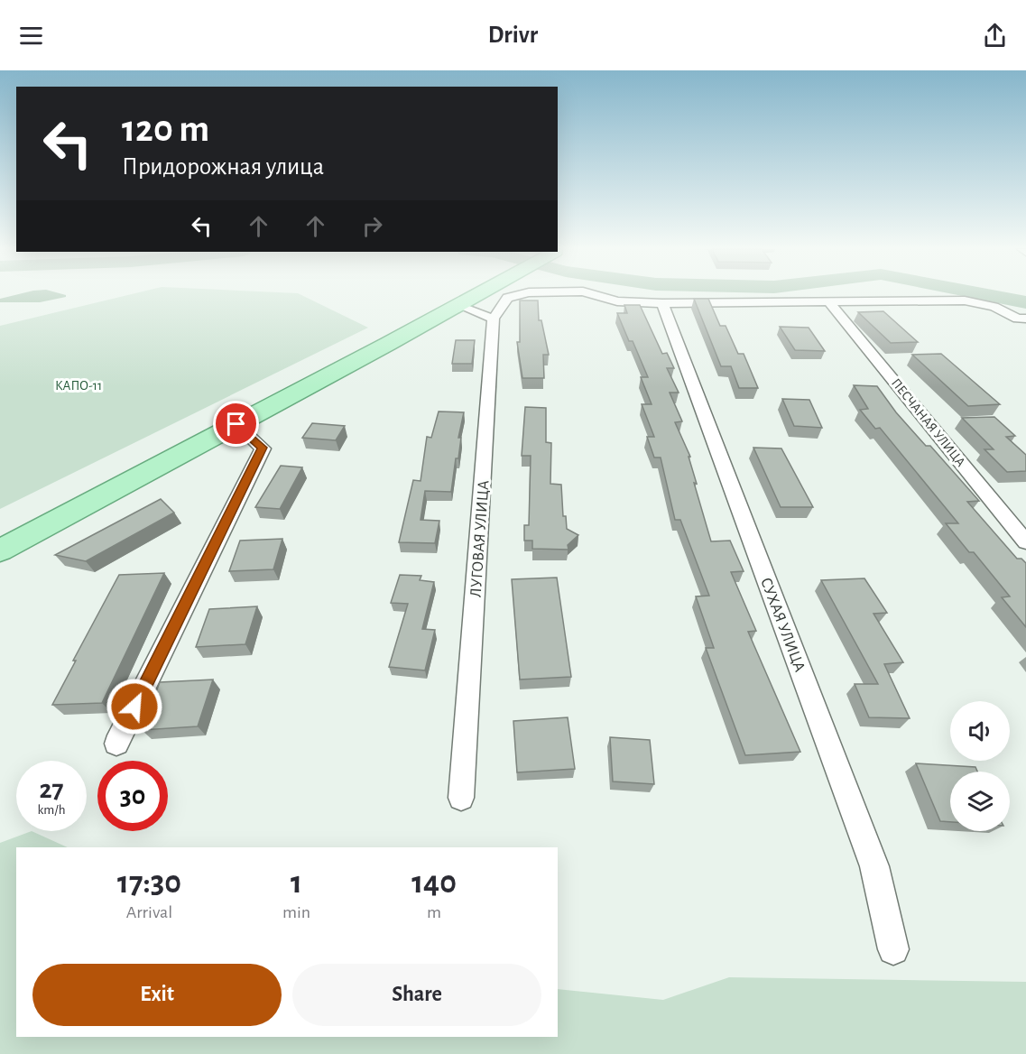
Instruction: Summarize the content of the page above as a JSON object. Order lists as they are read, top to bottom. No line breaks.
{"streets":{"street":["ПЕСЧАНАЯ УЛИЦА","ЛУГОВАЯ УЛИЦА","СУХАЯ УЛИЦА"]},"parks":["КАПО-11"],"page":{"header":"Drivr","turn":["120 m","Придорожная улица"],"speed":"27 km/h","limit":"30","eta":["17:30","Arrival","1","min","140","m"],"buttons":["Exit","Share"]}}
